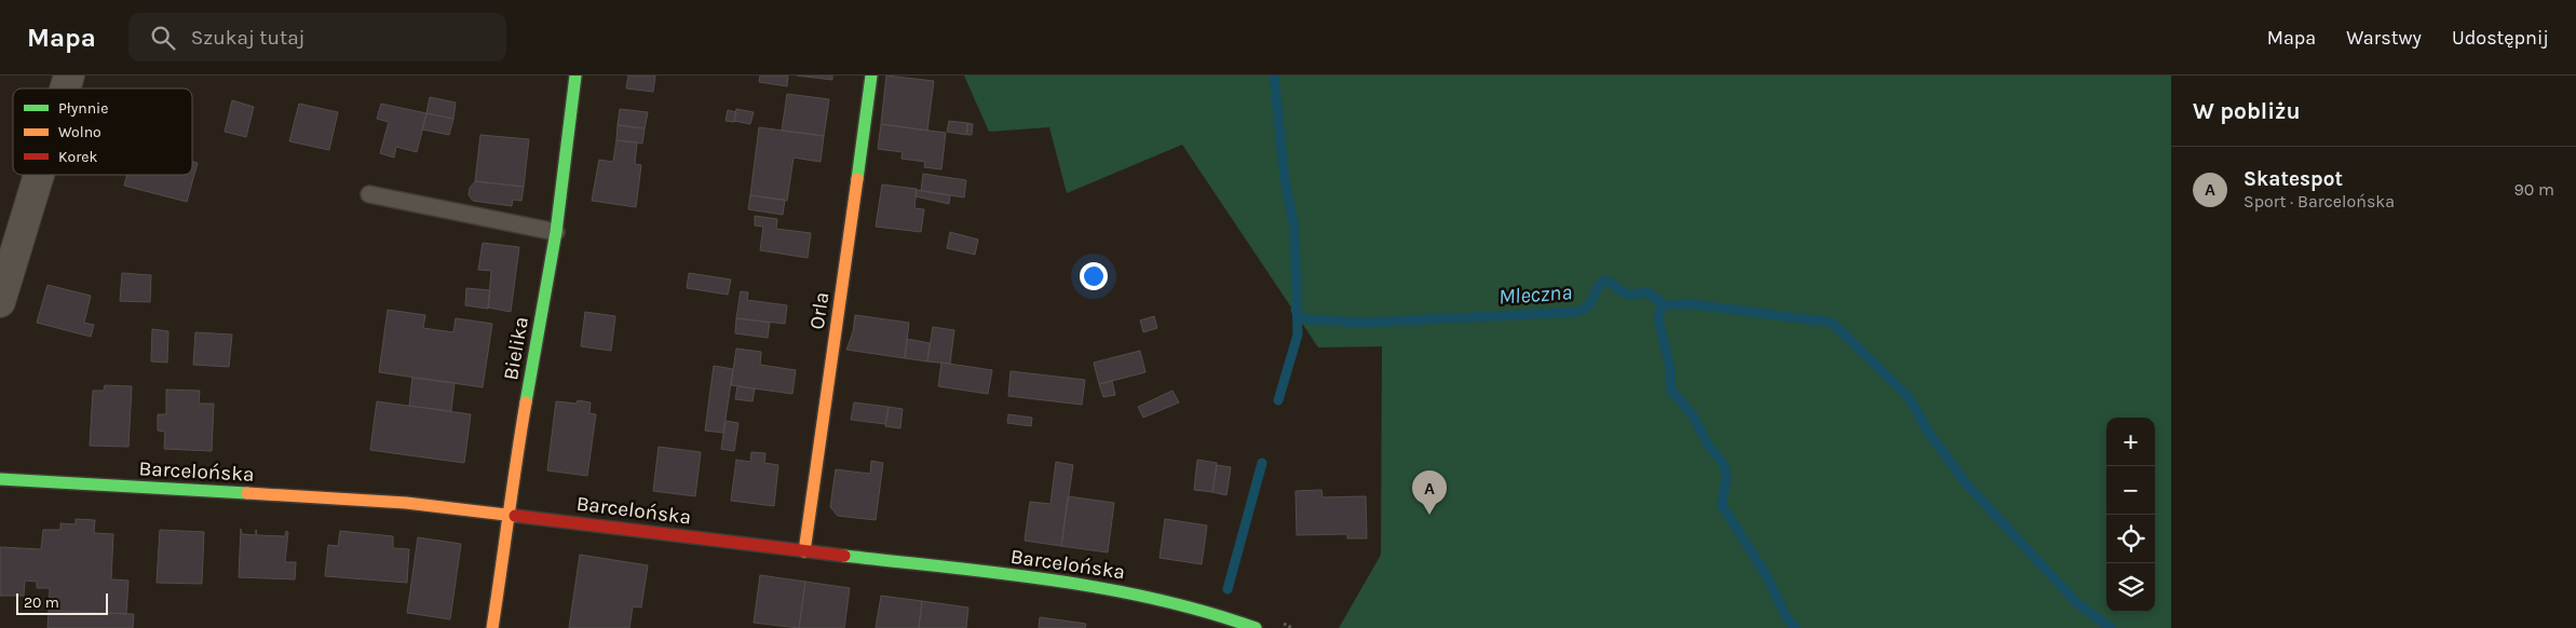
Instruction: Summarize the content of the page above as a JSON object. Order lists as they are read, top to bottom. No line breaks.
{"streets":{"street":["Orla","Bielika","Barcelońska"]},"crossings":[["Orla","Barcelońska"],["Bielika","Barcelońska"]],"water":["Mleczna"],"legend":["Płynnie","Wolno","Korek"],"scale_bar":"20 m","page":{"header":"Mapa","search":"Szukaj tutaj","nav":["Mapa","Warstwy","Udostępnij"],"heading":"W pobliżu","list":[{"mark":"A","name":"Skatespot","note":"Sport · Barcelońska","value":"90 m"}],"map_buttons":["+","−"],"pins":"A","scale":"20 m"}}
